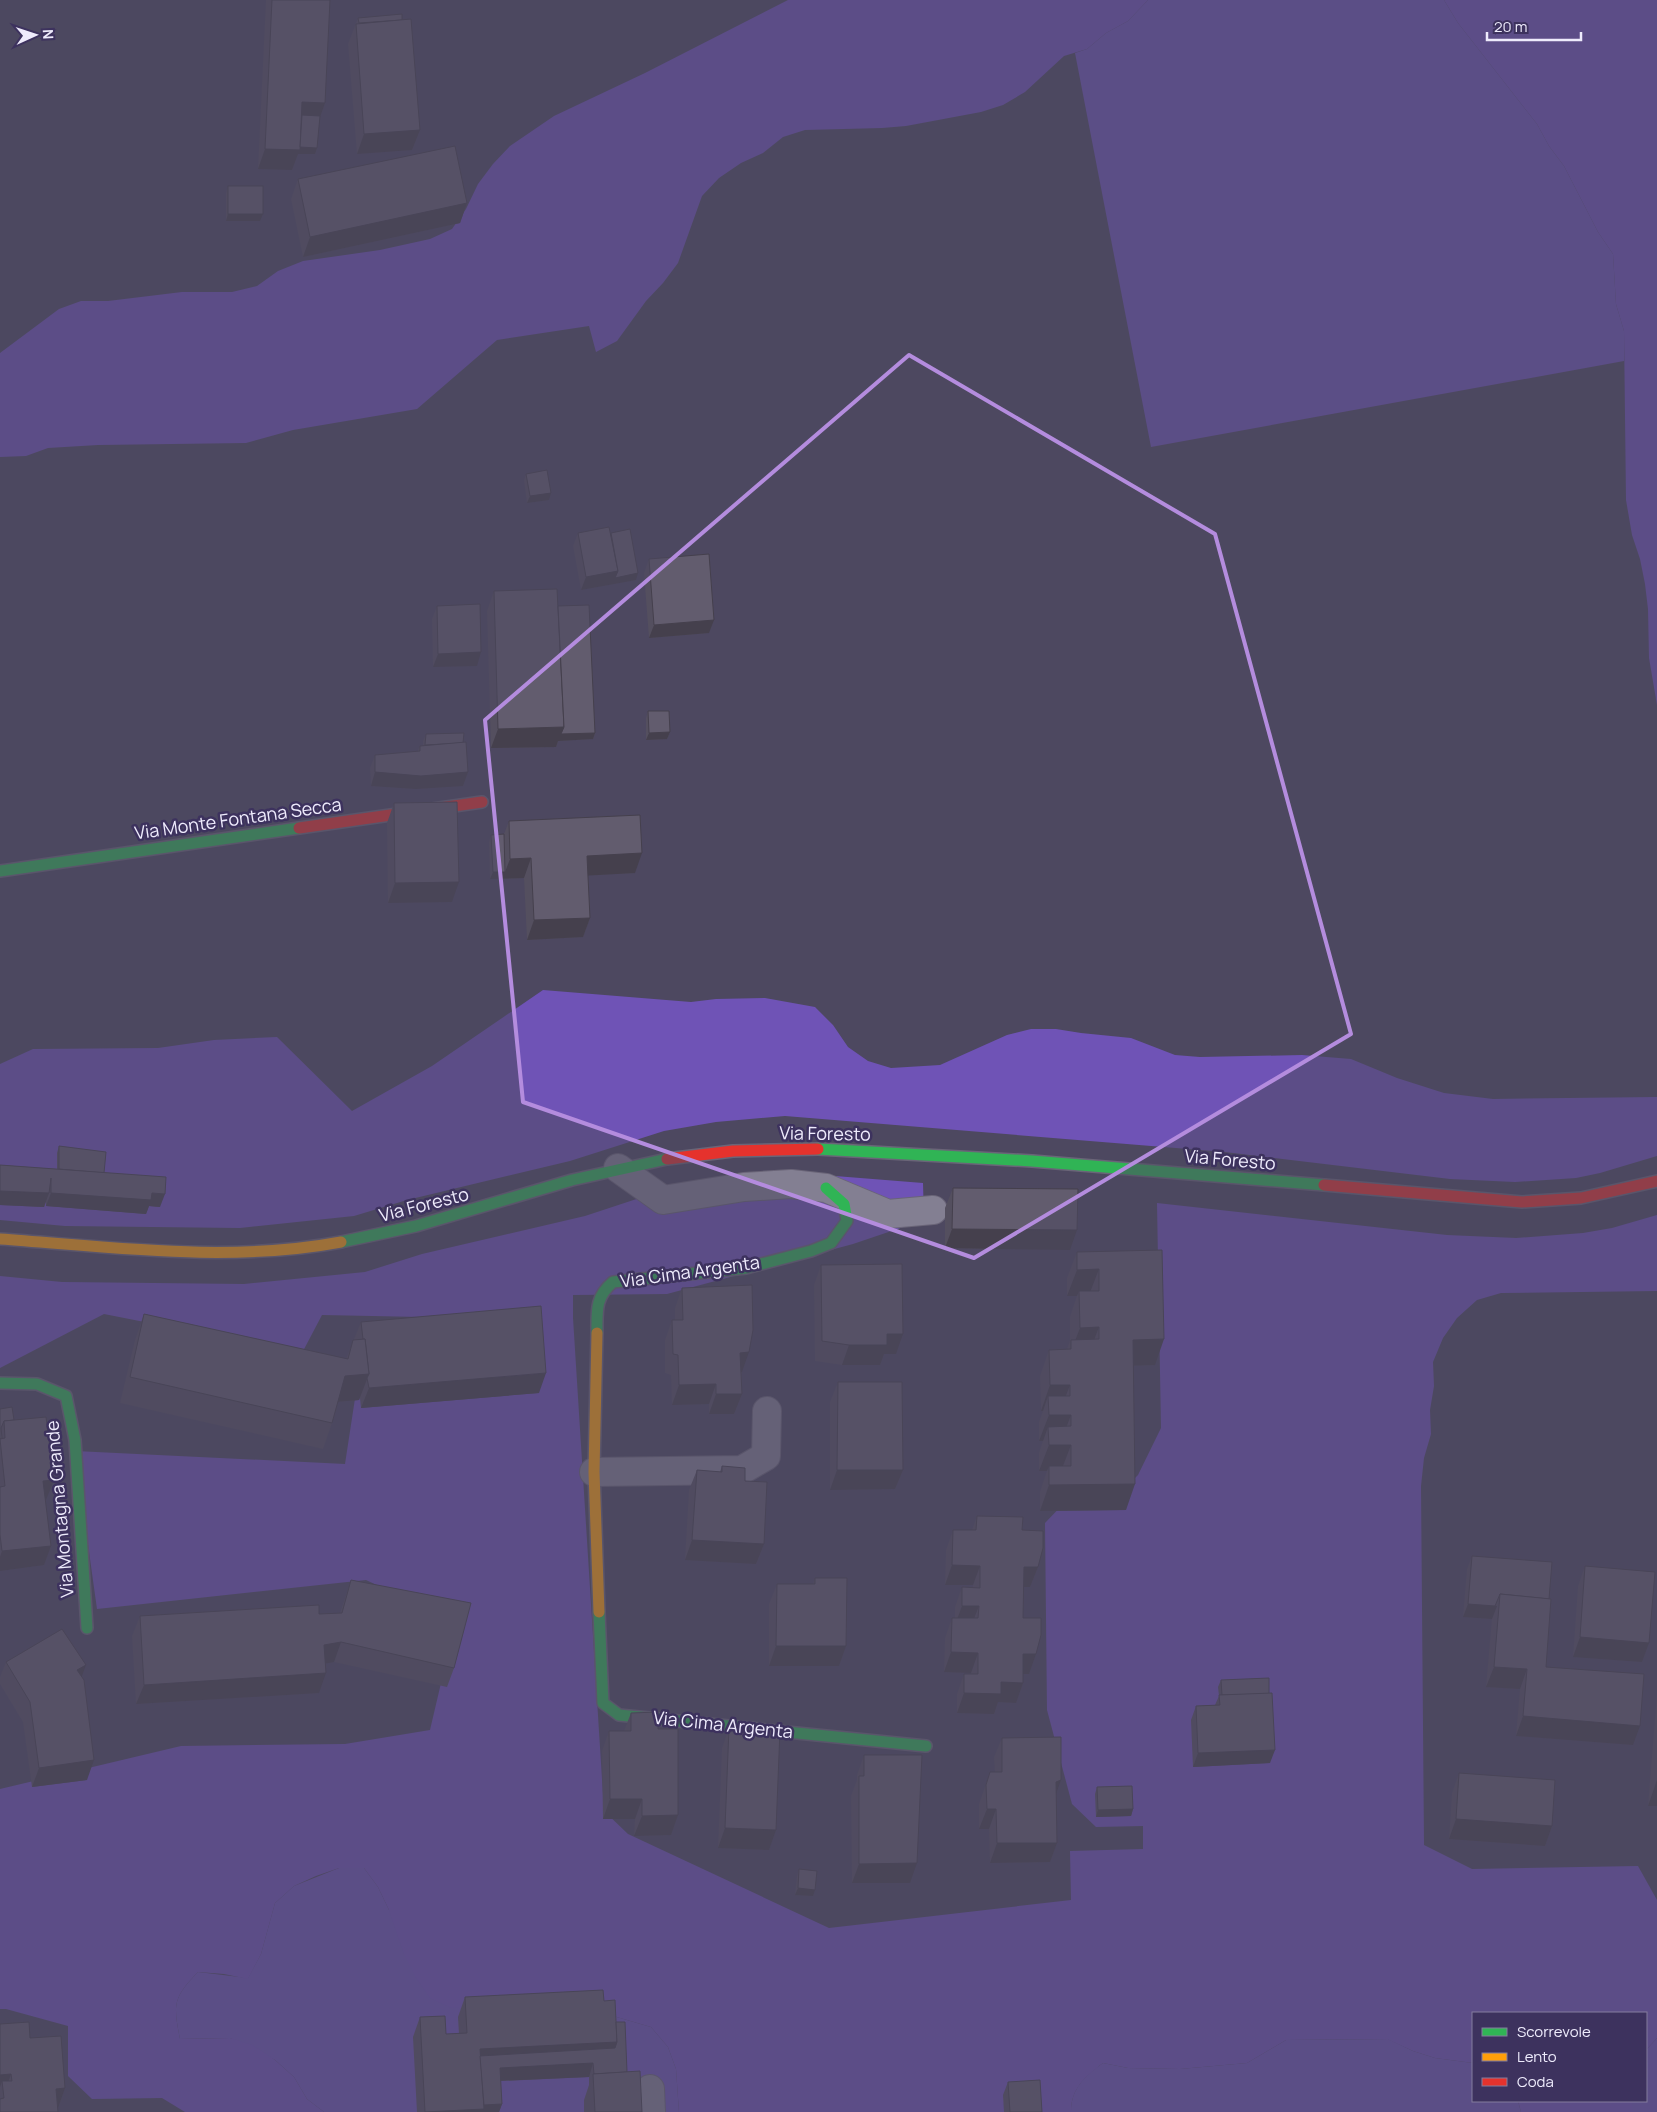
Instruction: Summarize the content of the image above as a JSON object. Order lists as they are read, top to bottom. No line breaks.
{"streets":{"street":["Via Monte Fontana Secca","Via Foresto","Via Cima Argenta","Via Montagna Grande"]},"legend":["Scorrevole","Lento","Coda"],"scale_bar":"20 m","north":"right"}
